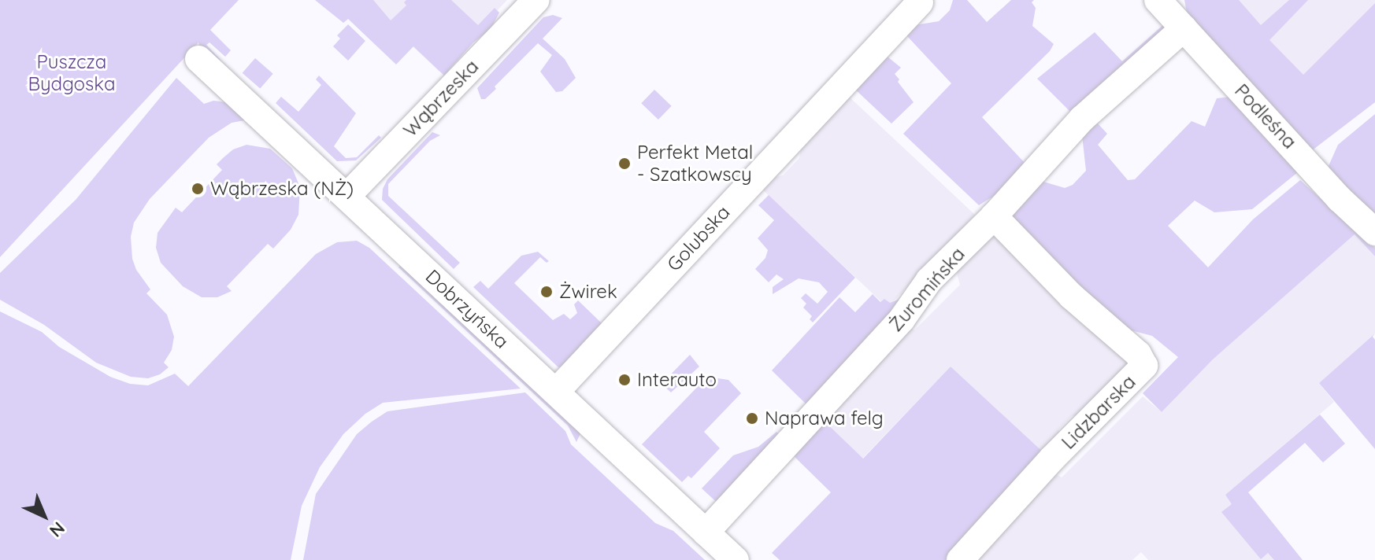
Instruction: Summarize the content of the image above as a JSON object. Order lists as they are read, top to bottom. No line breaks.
{"streets":{"street":["Wąbrzeska","Podleśna","Golubska","Żuromińska","Dobrzyńska","Lidzbarska"]},"crossings":[["Wąbrzeska","Dobrzyńska"],["Podleśna","Żuromińska"],["Golubska","Dobrzyńska"],["Żuromińska","Dobrzyńska"],["Żuromińska","Lidzbarska"]],"parks":["Puszcza Bydgoska"],"places":["Perfekt Metal - Szatkowscy","Wąbrzeska (NŻ)","Żwirek","Interauto","Naprawa felg"],"north":"bottom right"}
